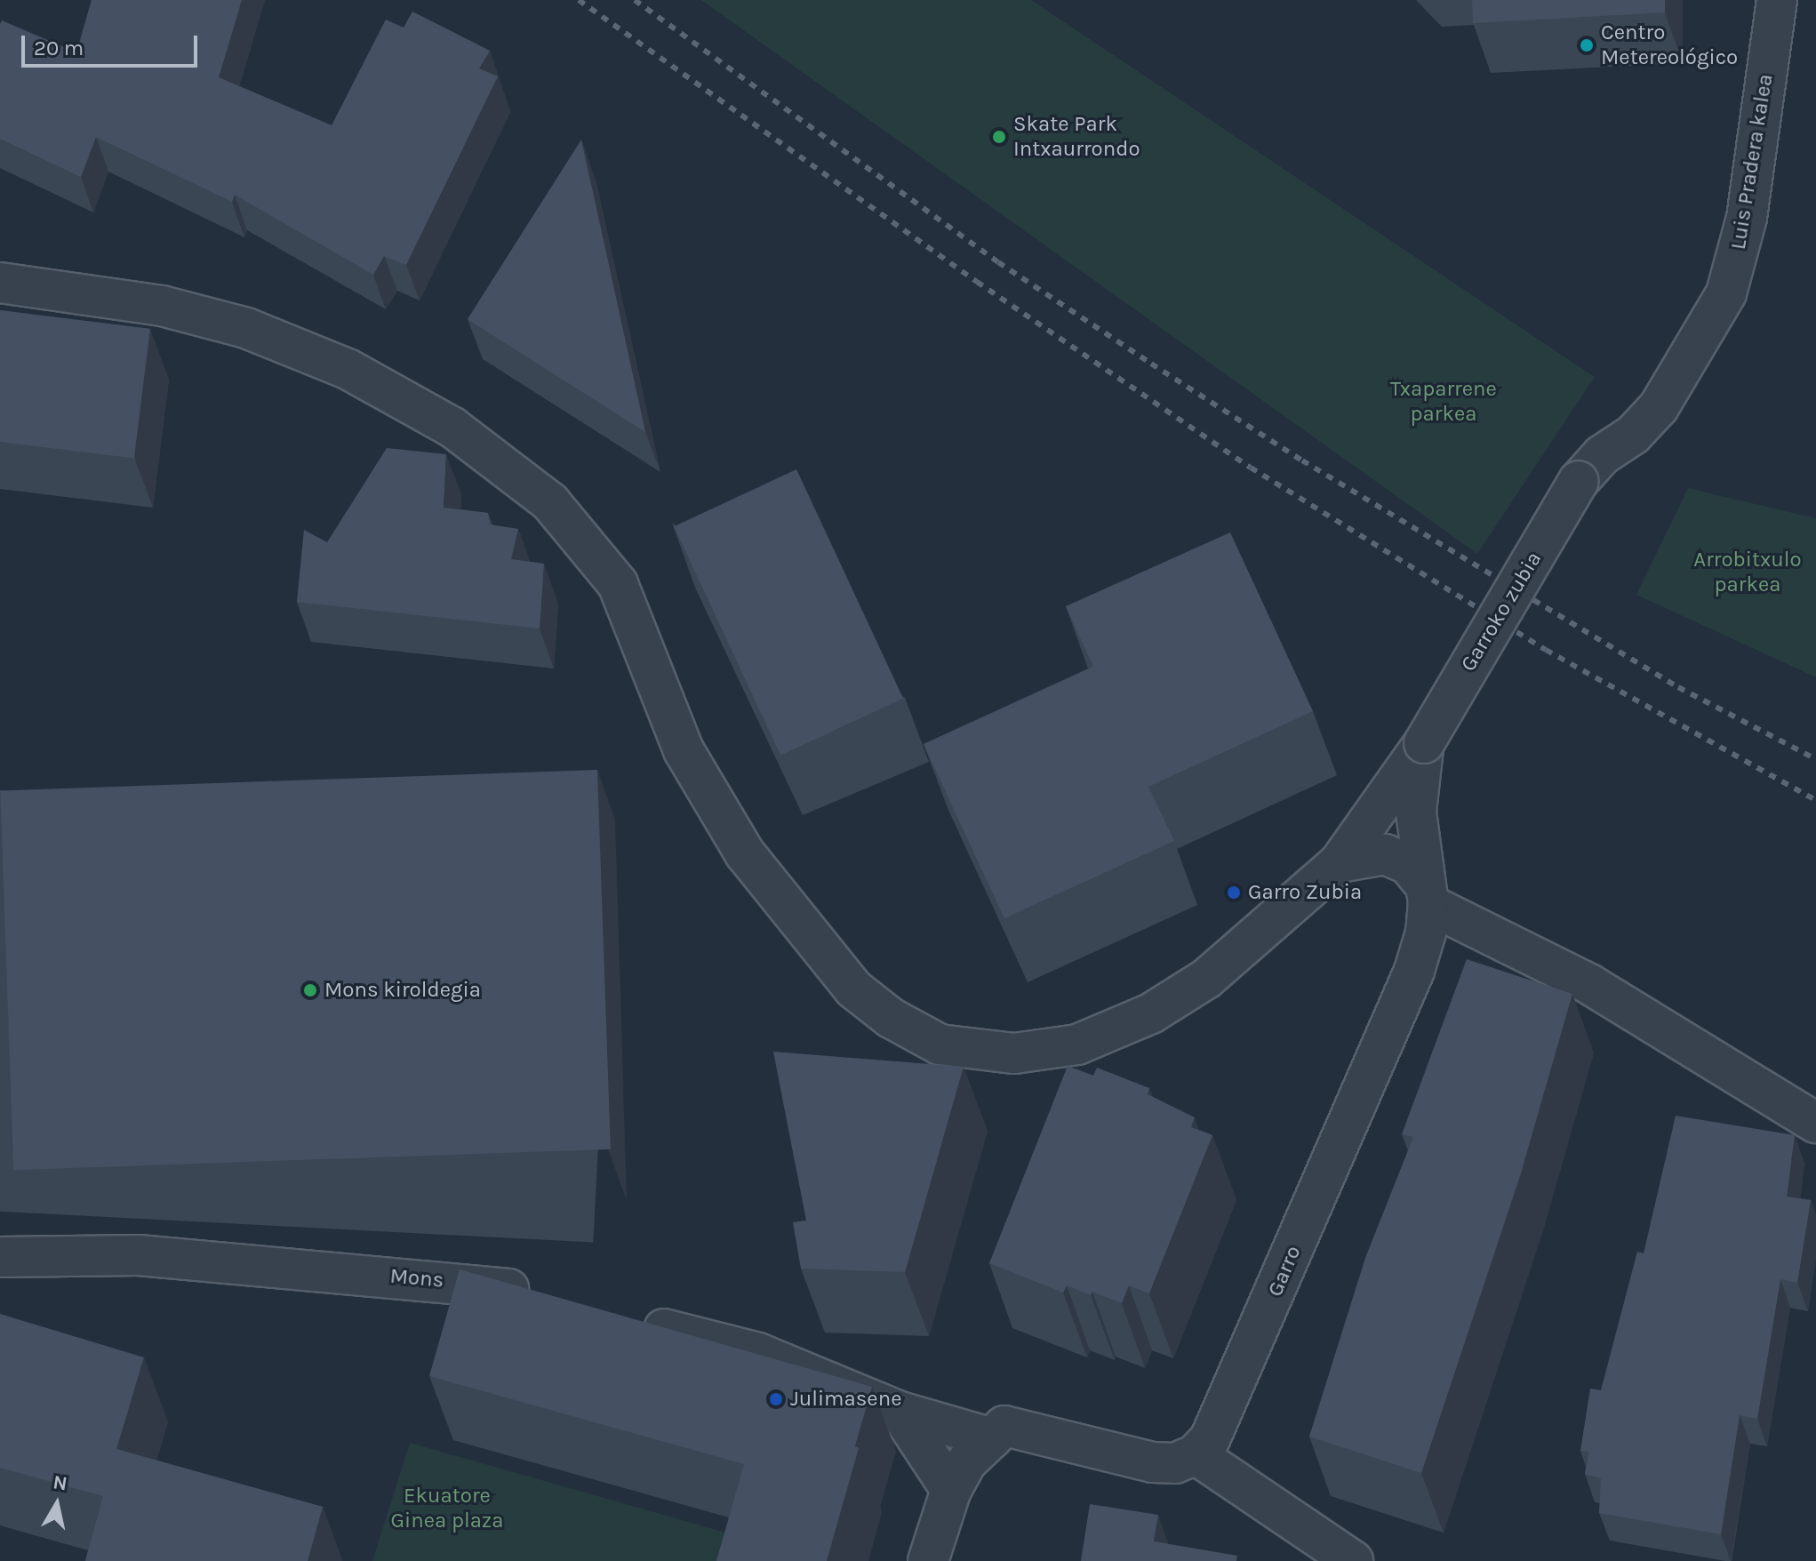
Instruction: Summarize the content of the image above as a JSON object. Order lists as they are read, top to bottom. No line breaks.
{"streets":{"street":["Luis Pradera kalea","Garroko zubia","Garro","Mons"]},"crossings":[["Luis Pradera kalea","Garroko zubia"],["Garroko zubia","Garro"]],"parks":["Txaparrene parkea","Arrobitxulo parkea","Ekuatore Ginea plaza"],"places":["Centro Metereológico","Skate Park Intxaurrondo","Garro Zubia","Mons kiroldegia","Julimasene"],"scale_bar":"20 m","north":"top"}
